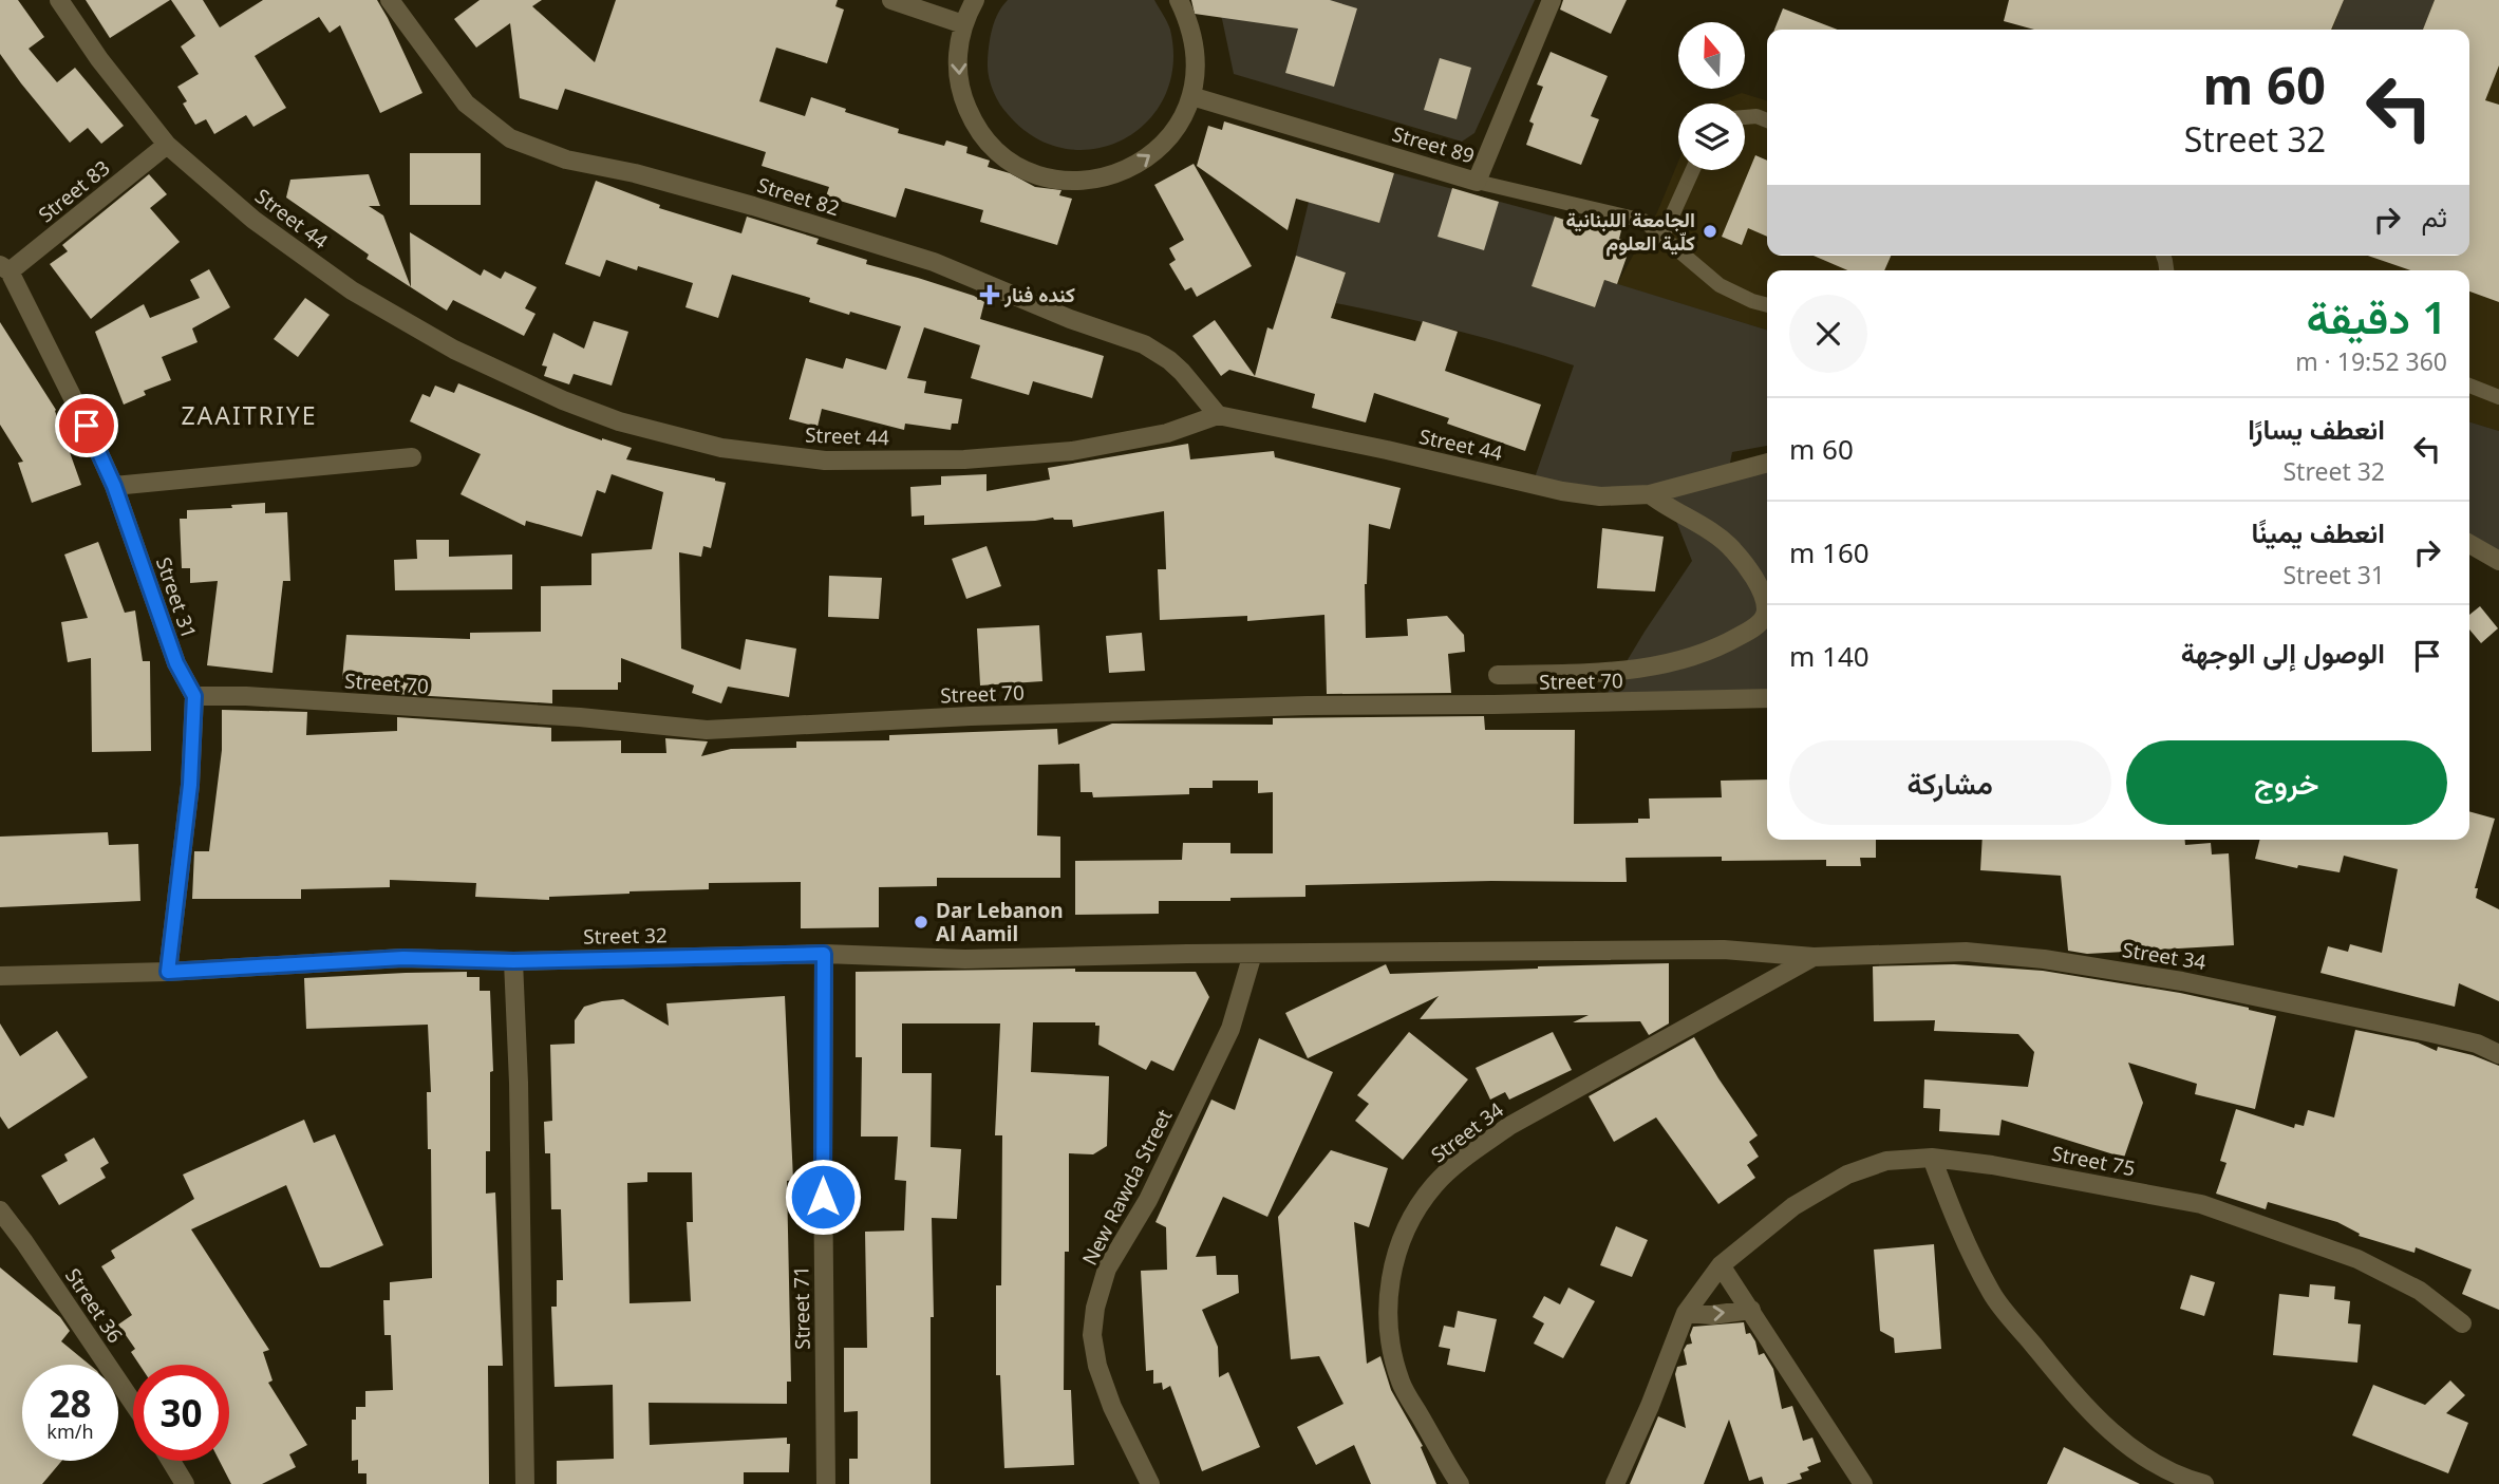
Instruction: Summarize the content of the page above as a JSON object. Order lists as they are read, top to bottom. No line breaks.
{"streets":{"street":["Street 89","Street 83","Street 82","Street 44","Street 31","Street 70","Street 32","Street 34","Street 75","New Rawda Street","Street 36","Street 71"]},"crossings":[["Street 83","Street 44"],["Street 83","Street 31"],["Street 82","Street 44"],["Street 31","Street 70"],["Street 32","Street 34"],["Street 32","New Rawda Street"],["Street 32","Street 71"],["Street 34","New Rawda Street"]],"districts":["ZAAITRIYE"],"places":{"other":["الجامعة اللبنانية كلّية العلوم","Dar Lebanon Al Aamil"],"health":["كنده فنار"]},"north":"top","page":{"turn":["60 m","Street 32"],"then":"ثم","heading":["1 دقيقة","360 m · 19:52"],"list":[{"name":"انعطف يسارًا","note":"Street 32","value":"60 m"},{"name":"انعطف يمينًا","note":"Street 31","value":"160 m"},{"name":"الوصول إلى الوجهة","value":"140 m"}],"buttons":["خروج","مشاركة"],"speed":"28 km/h","limit":"30"}}
